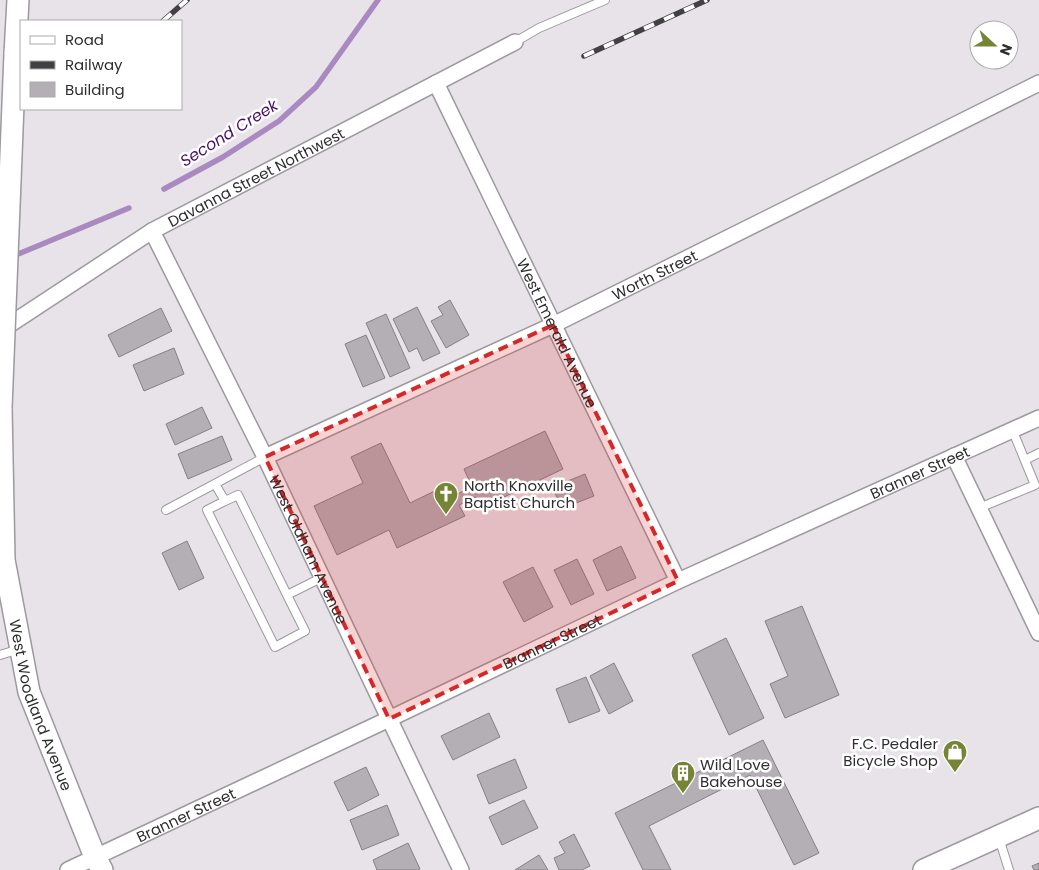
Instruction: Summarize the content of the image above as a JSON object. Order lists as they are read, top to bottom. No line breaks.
{"streets":{"main road":["West Woodland Avenue"],"street":["Davanna Street Northwest","Worth Street","West Emerald Avenue","Branner Street","West Oldham Avenue"]},"crossings":[["Davanna Street Northwest","West Emerald Avenue"],["Davanna Street Northwest","West Oldham Avenue"],["Worth Street","West Emerald Avenue"],["Worth Street","West Oldham Avenue"],["West Emerald Avenue","Branner Street"],["Branner Street","West Oldham Avenue"],["Branner Street","West Woodland Avenue"]],"water":["Second Creek"],"places":{"church":["North Knoxville Baptist Church"],"shop":["F.C. Pedaler Bicycle Shop"],"building":["Wild Love Bakehouse"]},"legend":["Road","Railway","Building"],"north":"right"}
